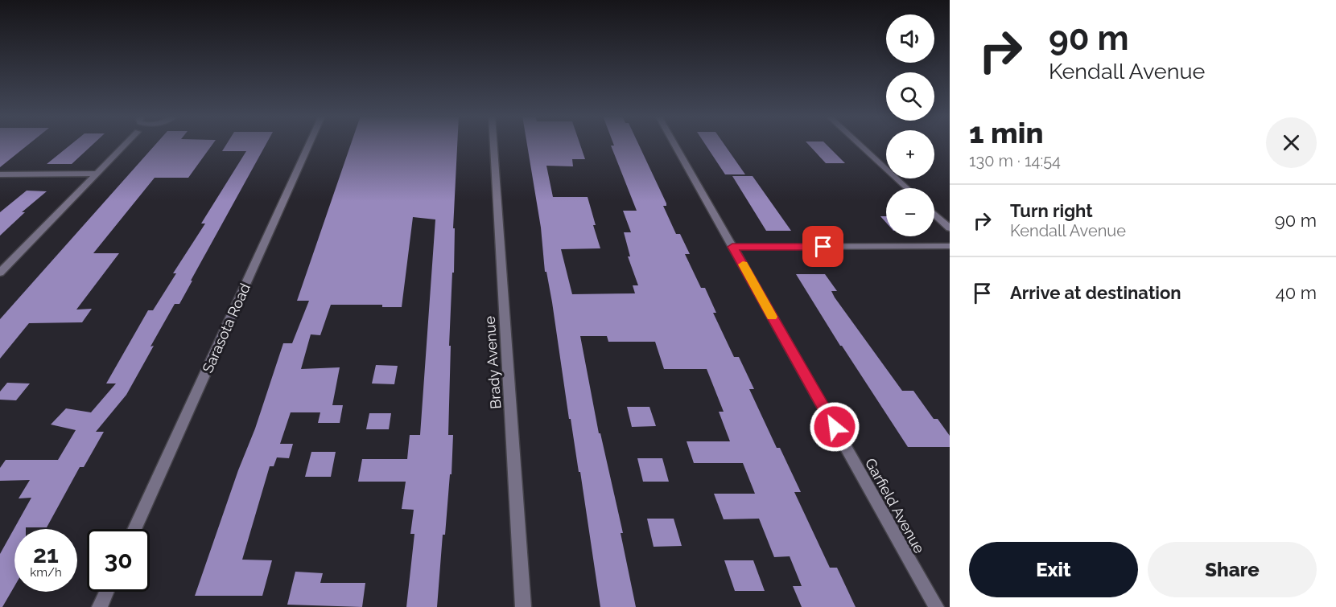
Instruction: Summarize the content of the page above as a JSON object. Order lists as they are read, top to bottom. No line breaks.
{"streets":{"street":["Sarasota Road","Brady Avenue","Garfield Avenue"]},"page":{"turn":["90 m","Kendall Avenue"],"map_buttons":["+","−"],"heading":["1 min","130 m · 14:54"],"list":[{"name":"Turn right","note":"Kendall Avenue","value":"90 m"},{"name":"Arrive at destination","value":"40 m"}],"speed":"21 km/h","limit":"30","buttons":["Exit","Share"]}}
